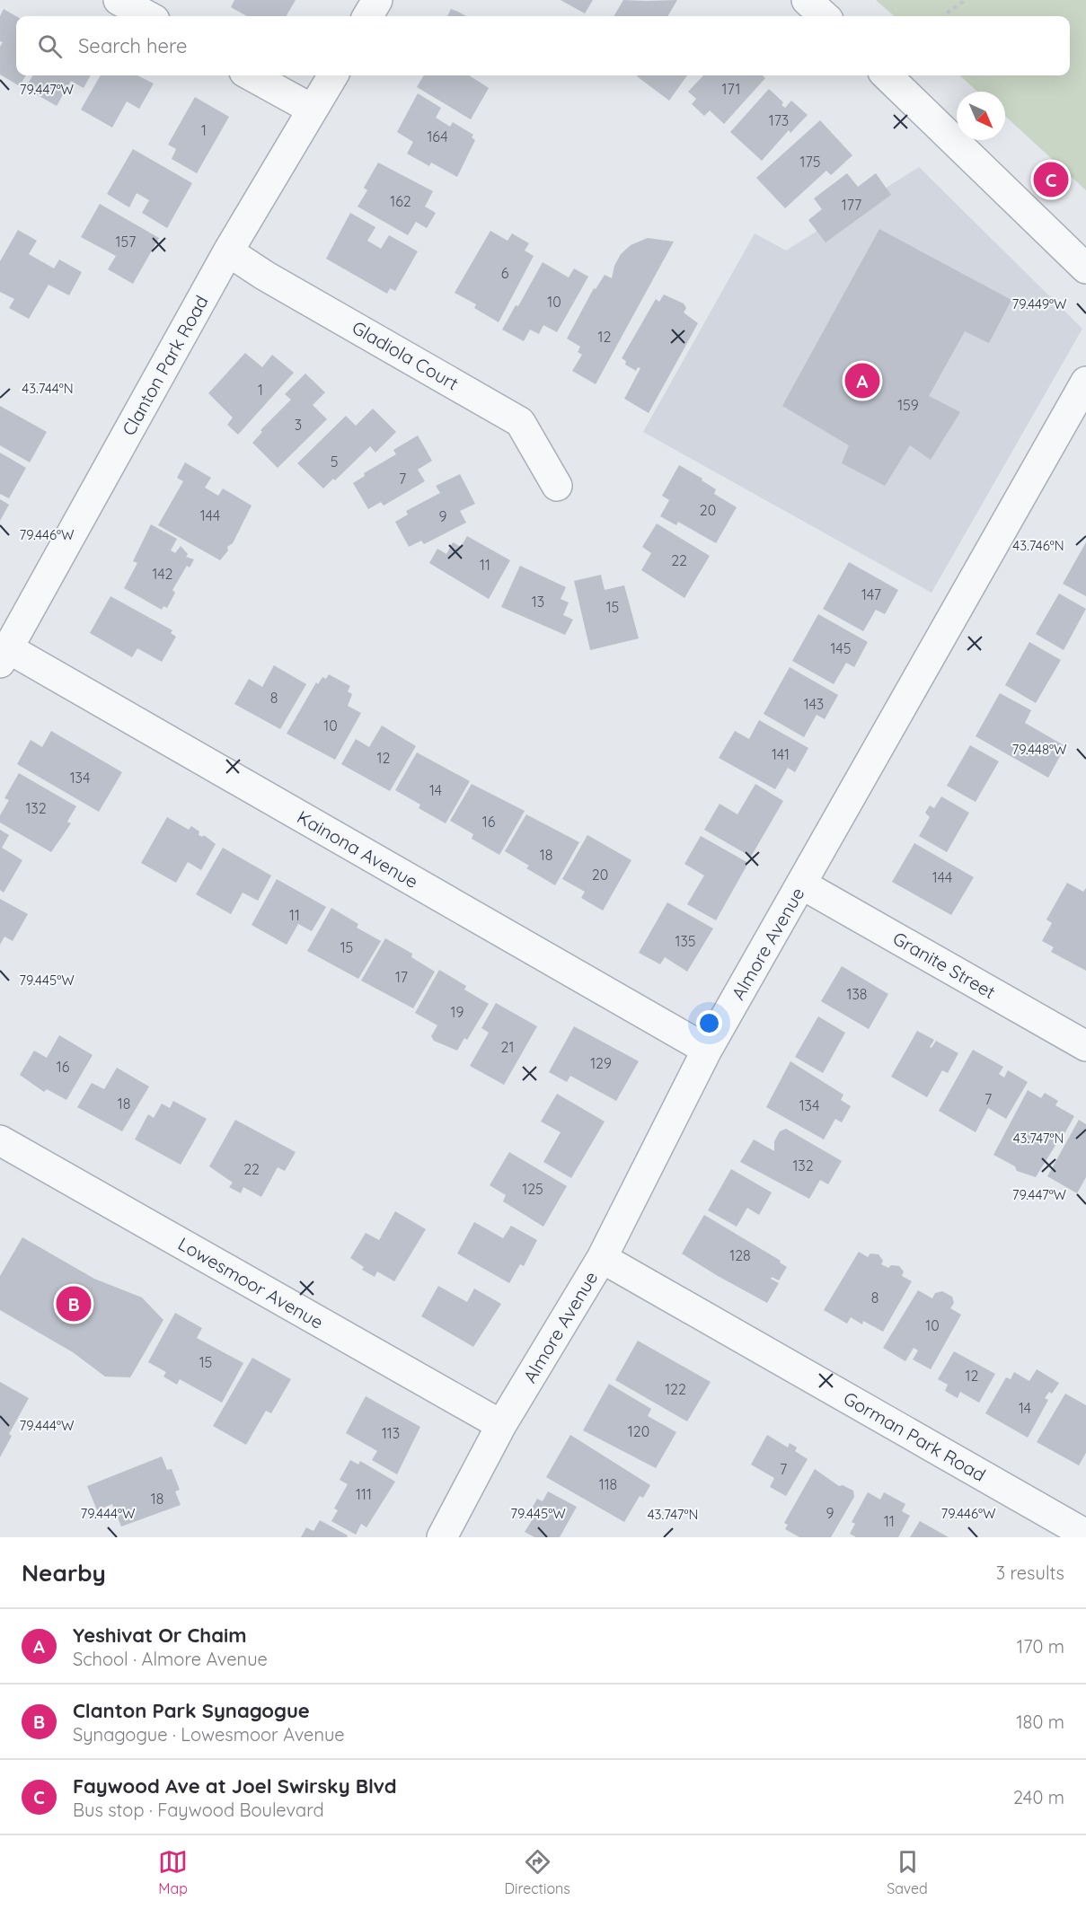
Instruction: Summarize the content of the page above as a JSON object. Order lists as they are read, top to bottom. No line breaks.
{"streets":{"street":["Gladiola Court","Clanton Park Road","Kainona Avenue","Almore Avenue","Granite Street","Lowesmoor Avenue","Gorman Park Road"]},"crossings":[["Gladiola Court","Clanton Park Road"],["Clanton Park Road","Kainona Avenue"],["Kainona Avenue","Almore Avenue"],["Almore Avenue","Granite Street"],["Almore Avenue","Lowesmoor Avenue"],["Almore Avenue","Gorman Park Road"]],"house_numbers":["171","173","1","164","175","162","177","157","6","10","12","1","159","3","5","7","20","144","9","22","11","142","147","13","15","145","8","143","10","141","12","134","14","132","16","18","20","144","11","135","15","17","138","19","21","129","16","7","18","134","132","22","125","128","8","10","15","12","122","14","120","113","7","118","111","18","9","11"],"north":"bottom right","page":{"search":"Search here","pins":["C","A","B"],"heading":["Nearby","3 results"],"list":[{"mark":"A","name":"Yeshivat Or Chaim","note":"School · Almore Avenue","value":"170 m"},{"mark":"B","name":"Clanton Park Synagogue","note":"Synagogue · Lowesmoor Avenue","value":"180 m"},{"mark":"C","name":"Faywood Ave at Joel Swirsky Blvd","note":"Bus stop · Faywood Boulevard","value":"240 m"}],"nav":["Map","Directions","Saved"]},"coordinates":["79.447°W","79.449°W","43.744°N","79.446°W","43.746°N","79.448°W","79.445°W","43.747°N","79.444°W"]}
